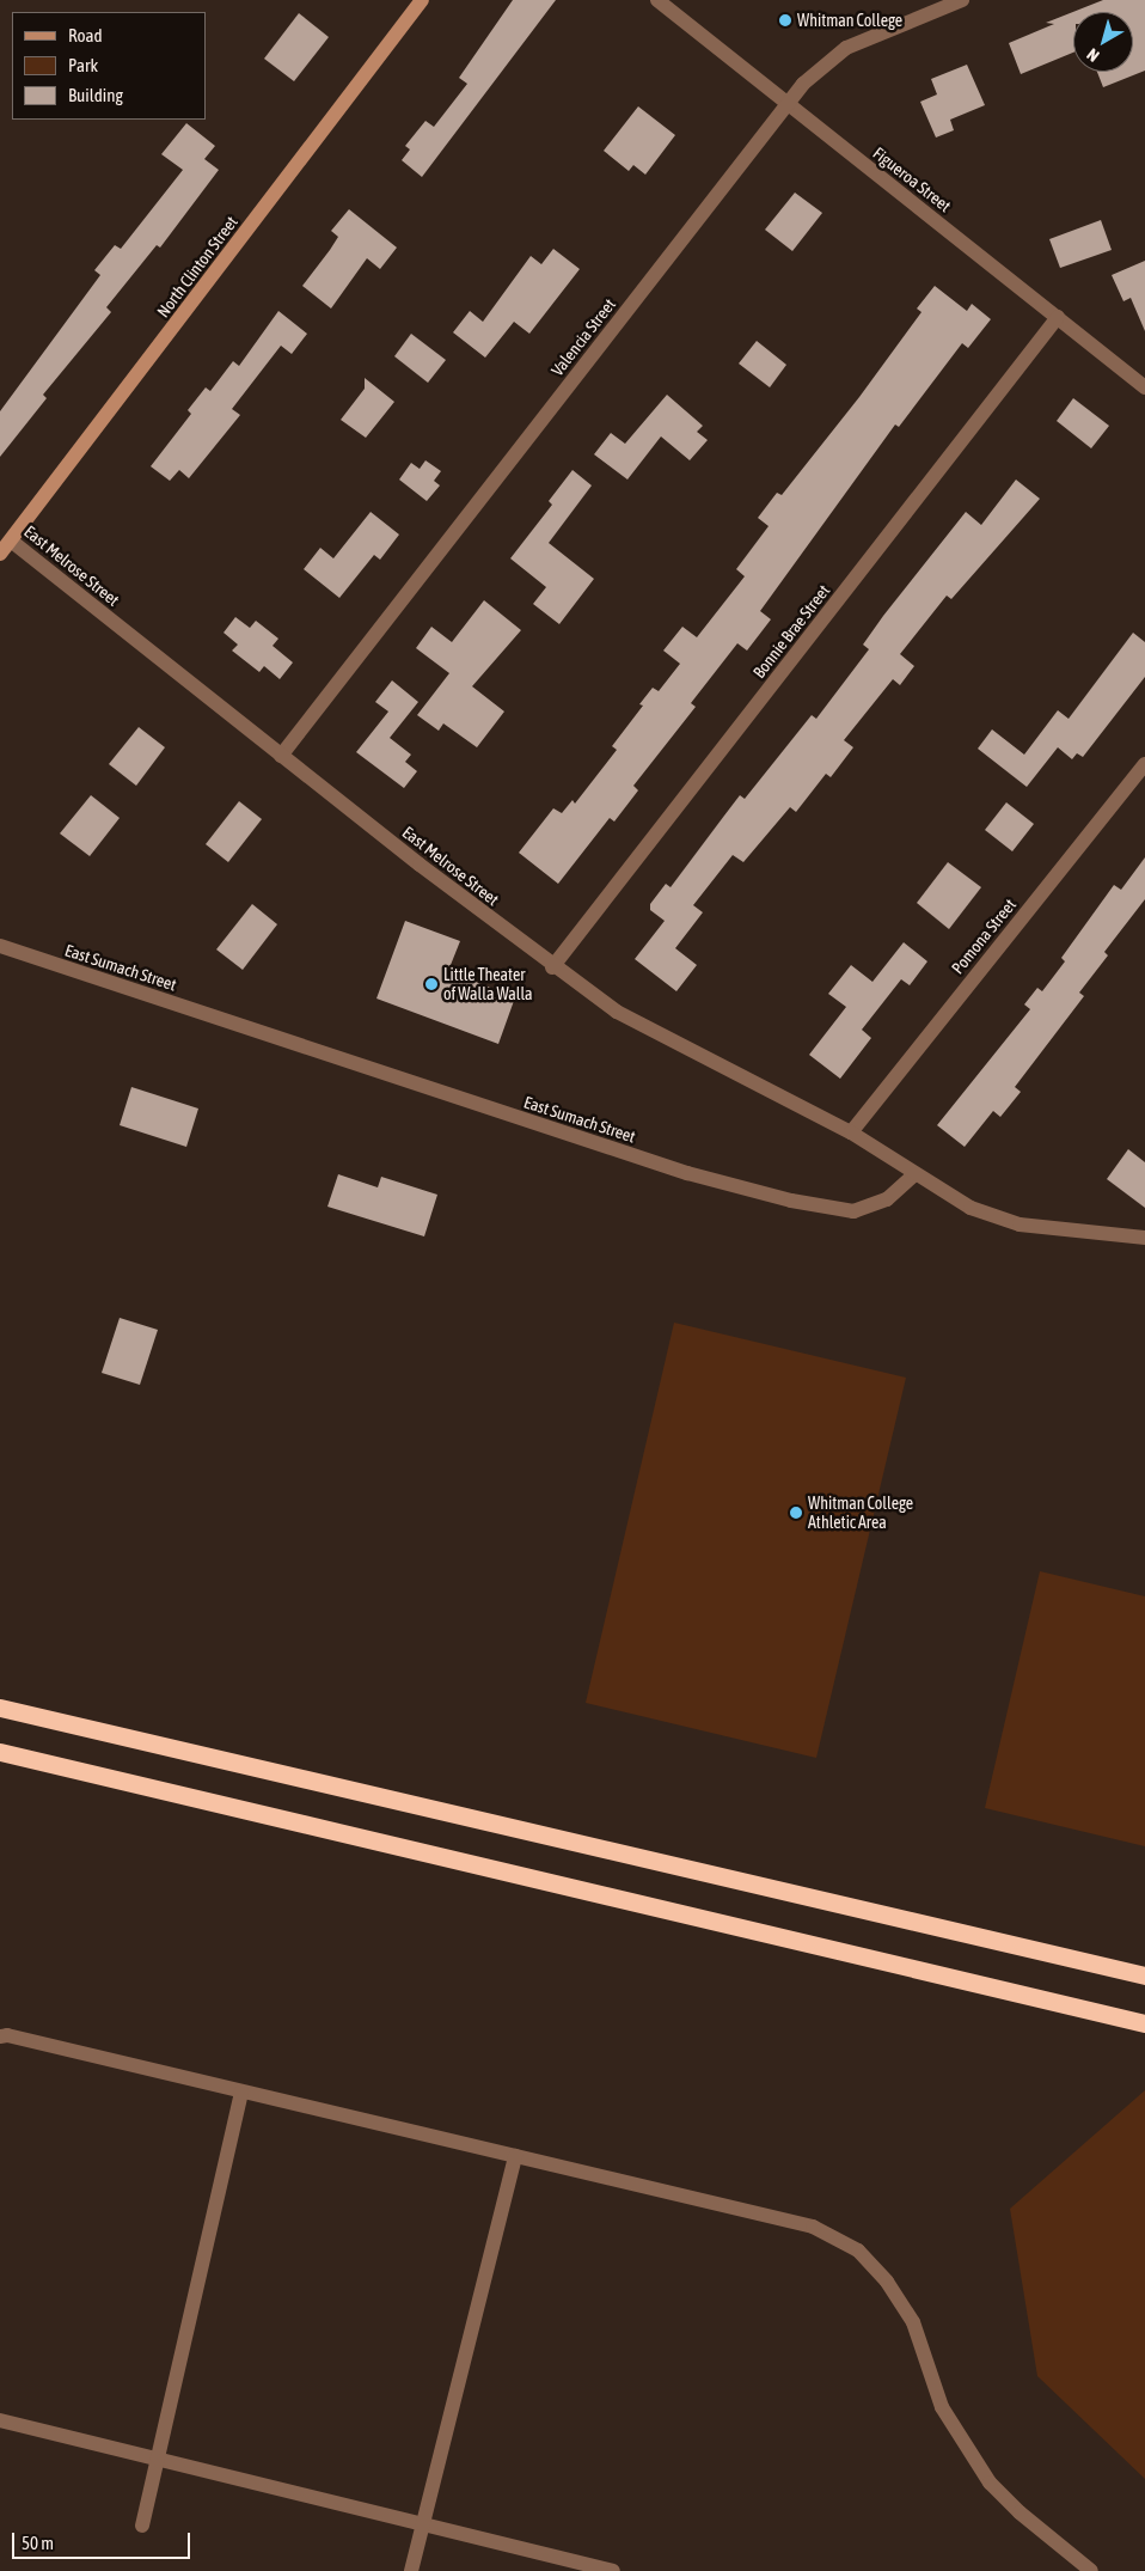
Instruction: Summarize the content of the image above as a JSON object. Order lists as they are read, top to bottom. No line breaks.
{"streets":{"main road":["North Clinton Street"],"street":["Figueroa Street","Valencia Street","East Melrose Street","Bonnie Brae Street","Pomona Street","East Sumach Street"]},"crossings":[["Figueroa Street","Valencia Street"],["Figueroa Street","Bonnie Brae Street"],["North Clinton Street","East Melrose Street"],["Valencia Street","East Melrose Street"],["East Melrose Street","Bonnie Brae Street"],["East Melrose Street","Pomona Street"],["East Melrose Street","East Sumach Street"]],"places":["Whitman College","Little Theater of Walla Walla","Whitman College Athletic Area"],"legend":["Road","Park","Building"],"scale_bar":"50 m","north":"bottom left"}
